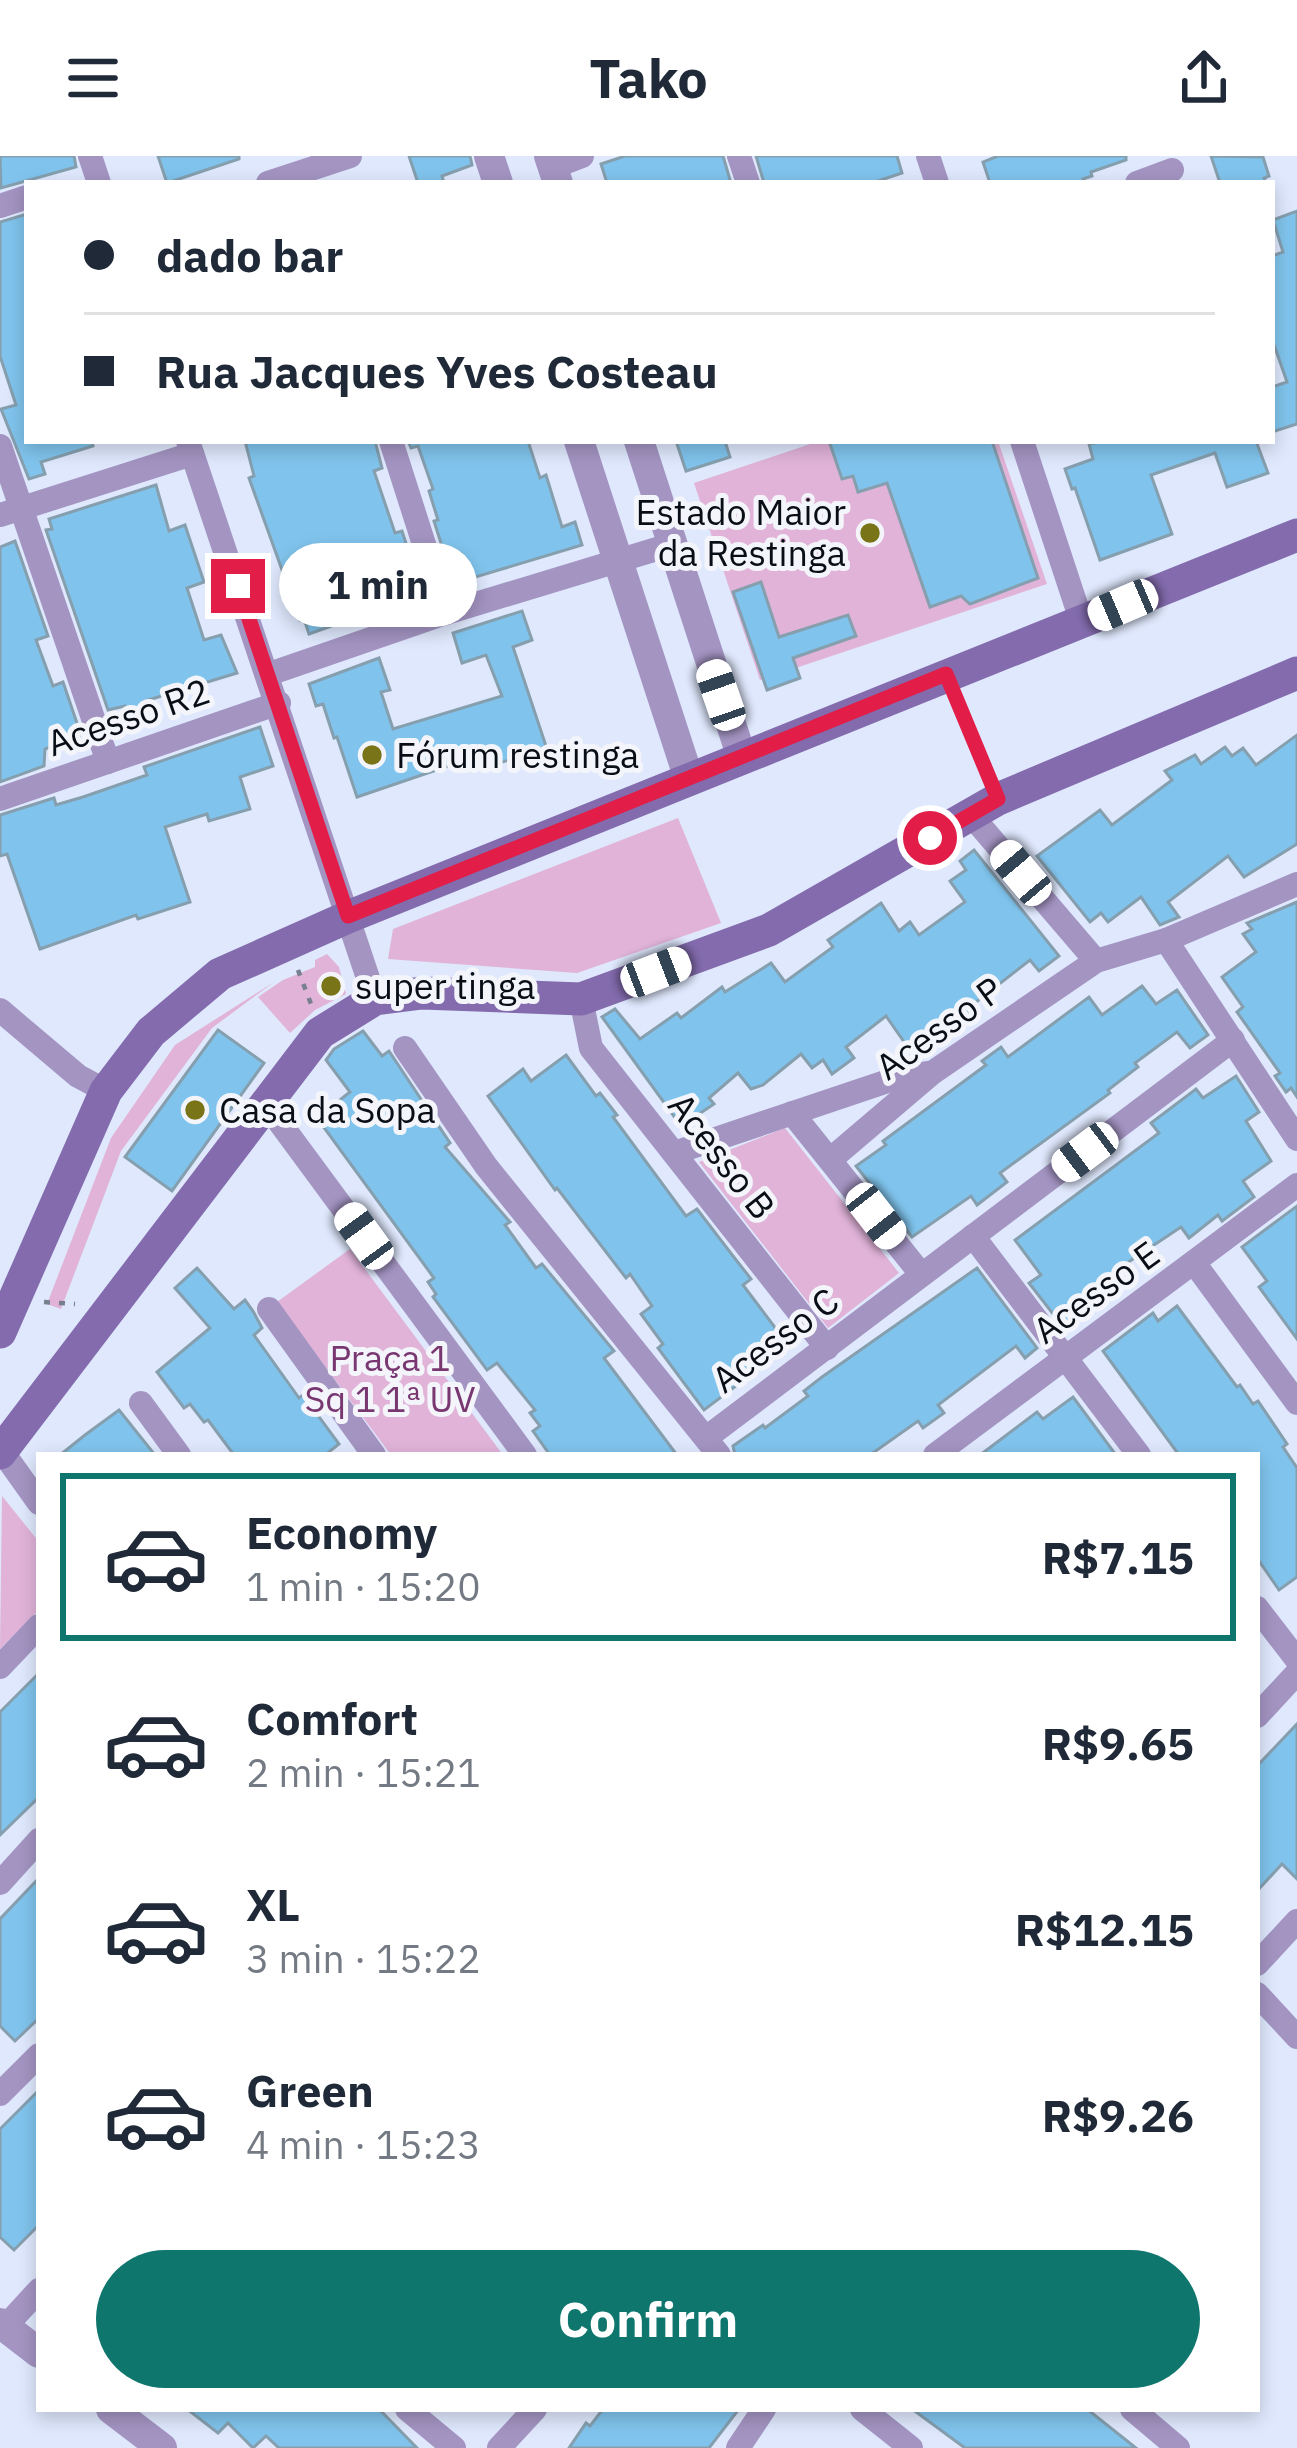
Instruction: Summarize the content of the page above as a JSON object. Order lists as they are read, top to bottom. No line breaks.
{"streets":{"street":["Acesso R2","Acesso P","Acesso B","Acesso E","Acesso C"]},"crossings":[["Acesso B","Acesso C"]],"parks":["Praça 1 Sq 1 1ª UV"],"places":["Estado Maior da Restinga","Fórum restinga","super tinga","Casa da Sopa"],"page":{"header":"Tako","banner":["dado bar","Rua Jacques Yves Costeau"],"bubble":"1 min","list":[{"name":"Economy","note":"1 min · 15:20","value":"R$7.15"},{"name":"Comfort","note":"2 min · 15:21","value":"R$9.65"},{"name":"XL","note":"3 min · 15:22","value":"R$12.15"},{"name":"Green","note":"4 min · 15:23","value":"R$9.26"}],"buttons":"Confirm"}}
